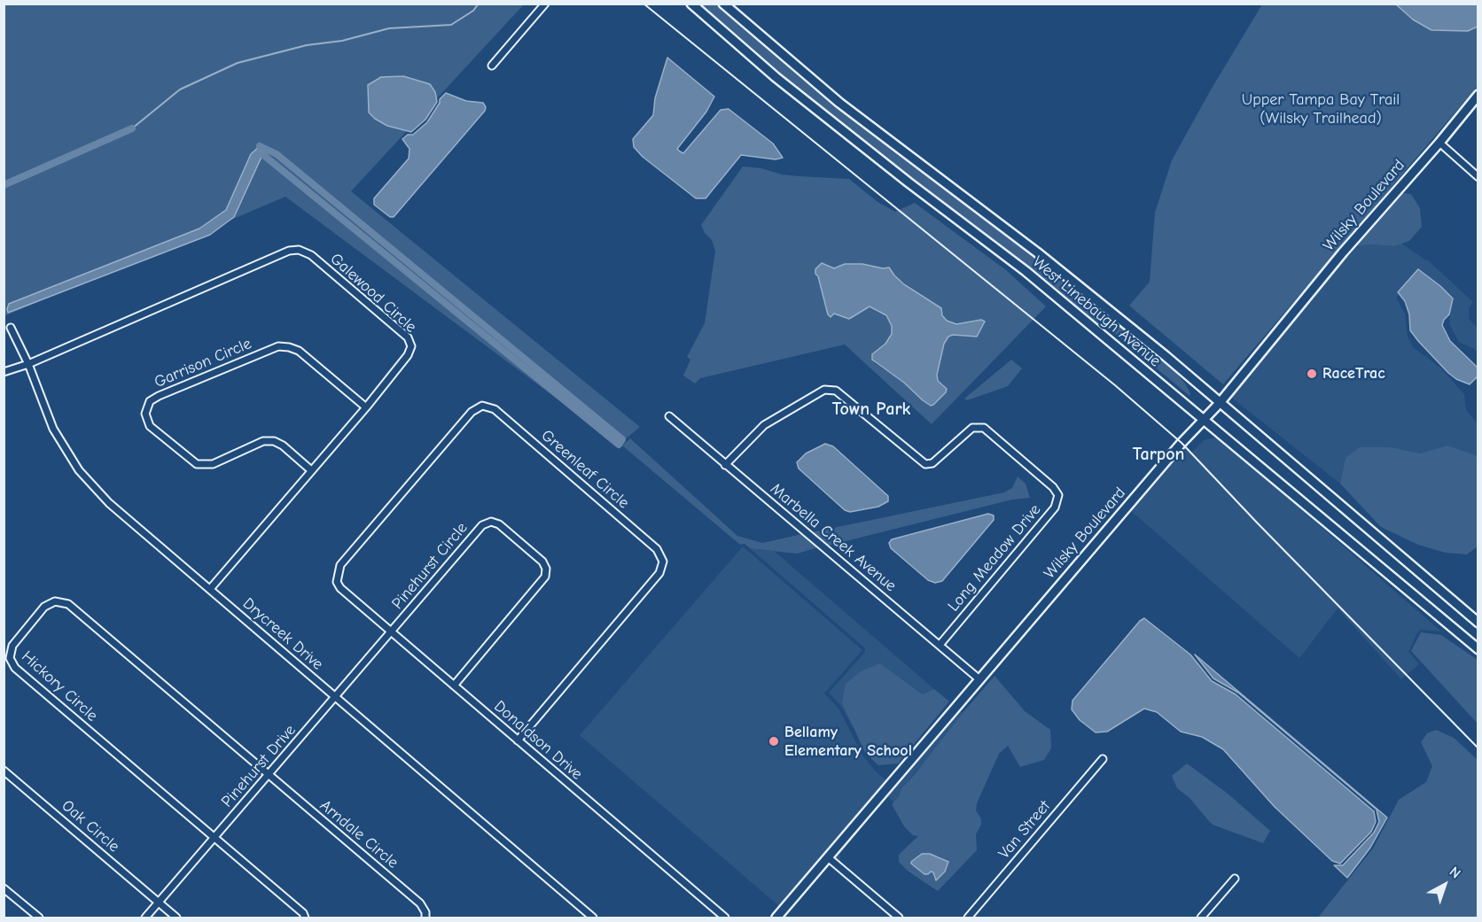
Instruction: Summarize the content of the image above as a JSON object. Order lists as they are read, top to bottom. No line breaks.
{"streets":{"main road":["Wilsky Boulevard","West Linebaugh Avenue"],"street":["Galewood Circle","Garrison Circle","Greenleaf Circle","Marbella Creek Avenue","Long Meadow Drive","Pinehurst Circle","Drycreek Drive","Hickory Circle","Donaldson Drive","Pinehurst Drive","Oak Circle","Van Street","Arndale Circle"]},"crossings":[["Wilsky Boulevard","West Linebaugh Avenue"],["Wilsky Boulevard","Marbella Creek Avenue"],["Galewood Circle","Garrison Circle"],["Galewood Circle","Drycreek Drive"],["Greenleaf Circle","Donaldson Drive"],["Marbella Creek Avenue","Long Meadow Drive"],["Pinehurst Circle","Donaldson Drive"],["Pinehurst Circle","Pinehurst Drive"],["Drycreek Drive","Pinehurst Drive"],["Hickory Circle","Pinehurst Drive"],["Hickory Circle","Arndale Circle"],["Donaldson Drive","Pinehurst Drive"],["Pinehurst Drive","Oak Circle"],["Pinehurst Drive","Arndale Circle"]],"districts":["Town Park","Tarpon"],"parks":["Upper Tampa Bay Trail (Wilsky Trailhead)"],"places":["RaceTrac","Bellamy Elementary School"],"north":"top right"}
